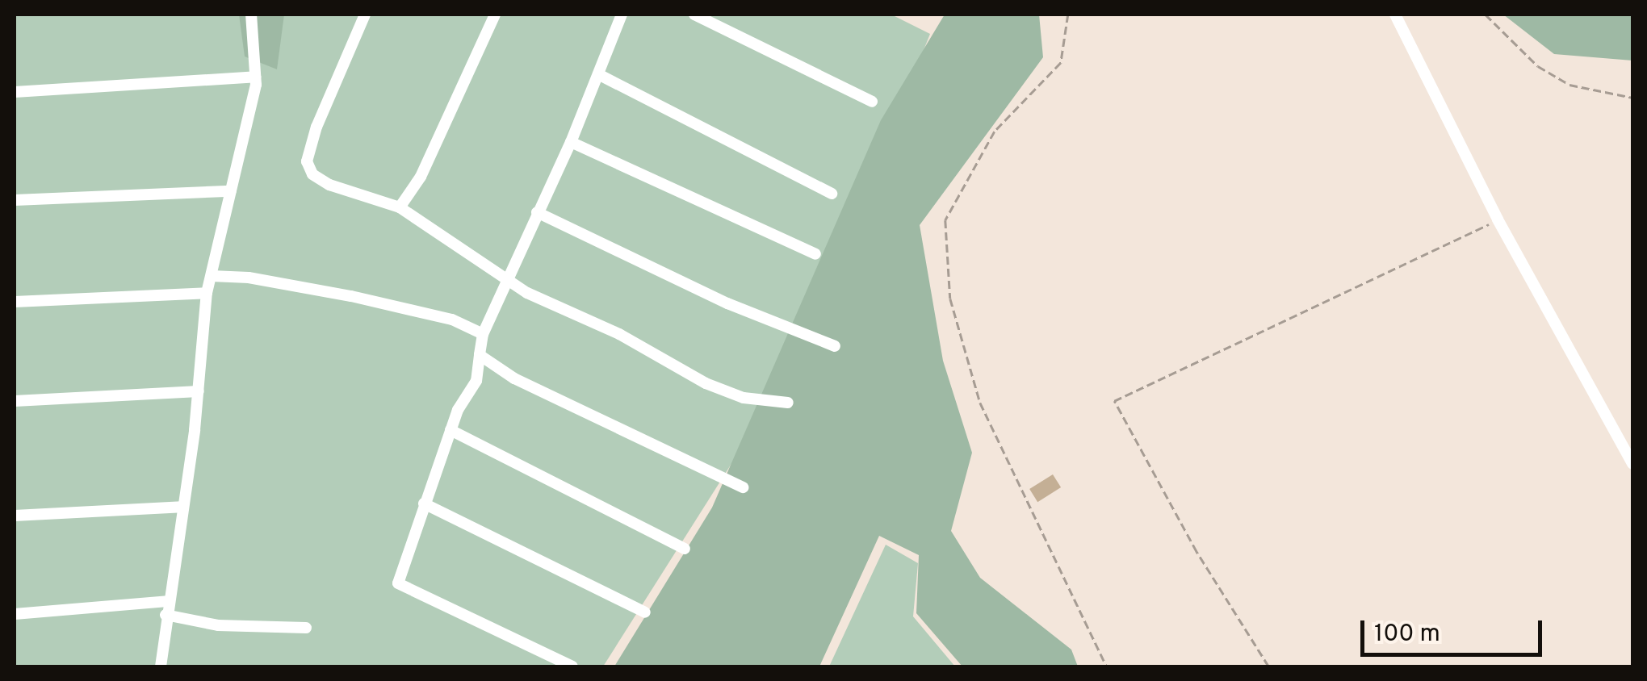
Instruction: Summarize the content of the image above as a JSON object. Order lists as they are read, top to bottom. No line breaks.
{"scale_bar":"100 m"}
